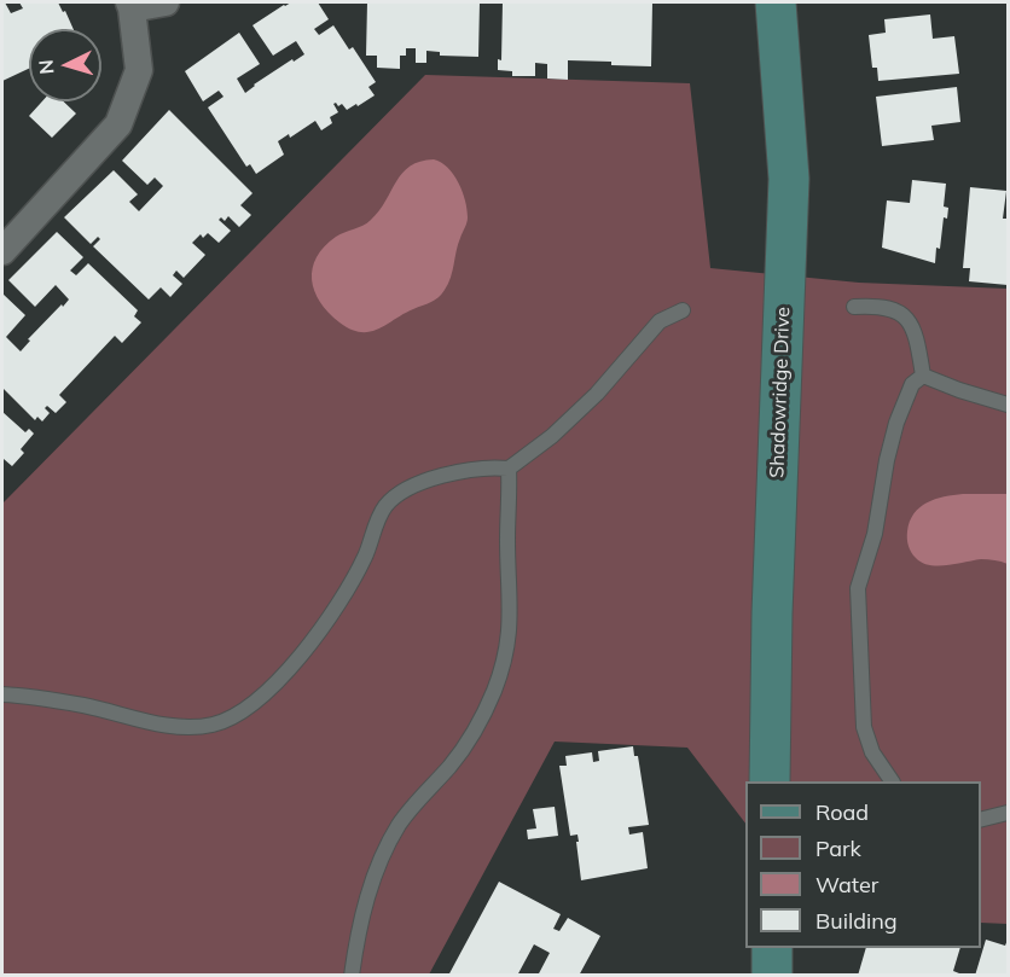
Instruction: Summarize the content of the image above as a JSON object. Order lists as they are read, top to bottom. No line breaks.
{"streets":{"main road":["Shadowridge Drive"]},"legend":["Road","Park","Water","Building"],"north":"left"}
